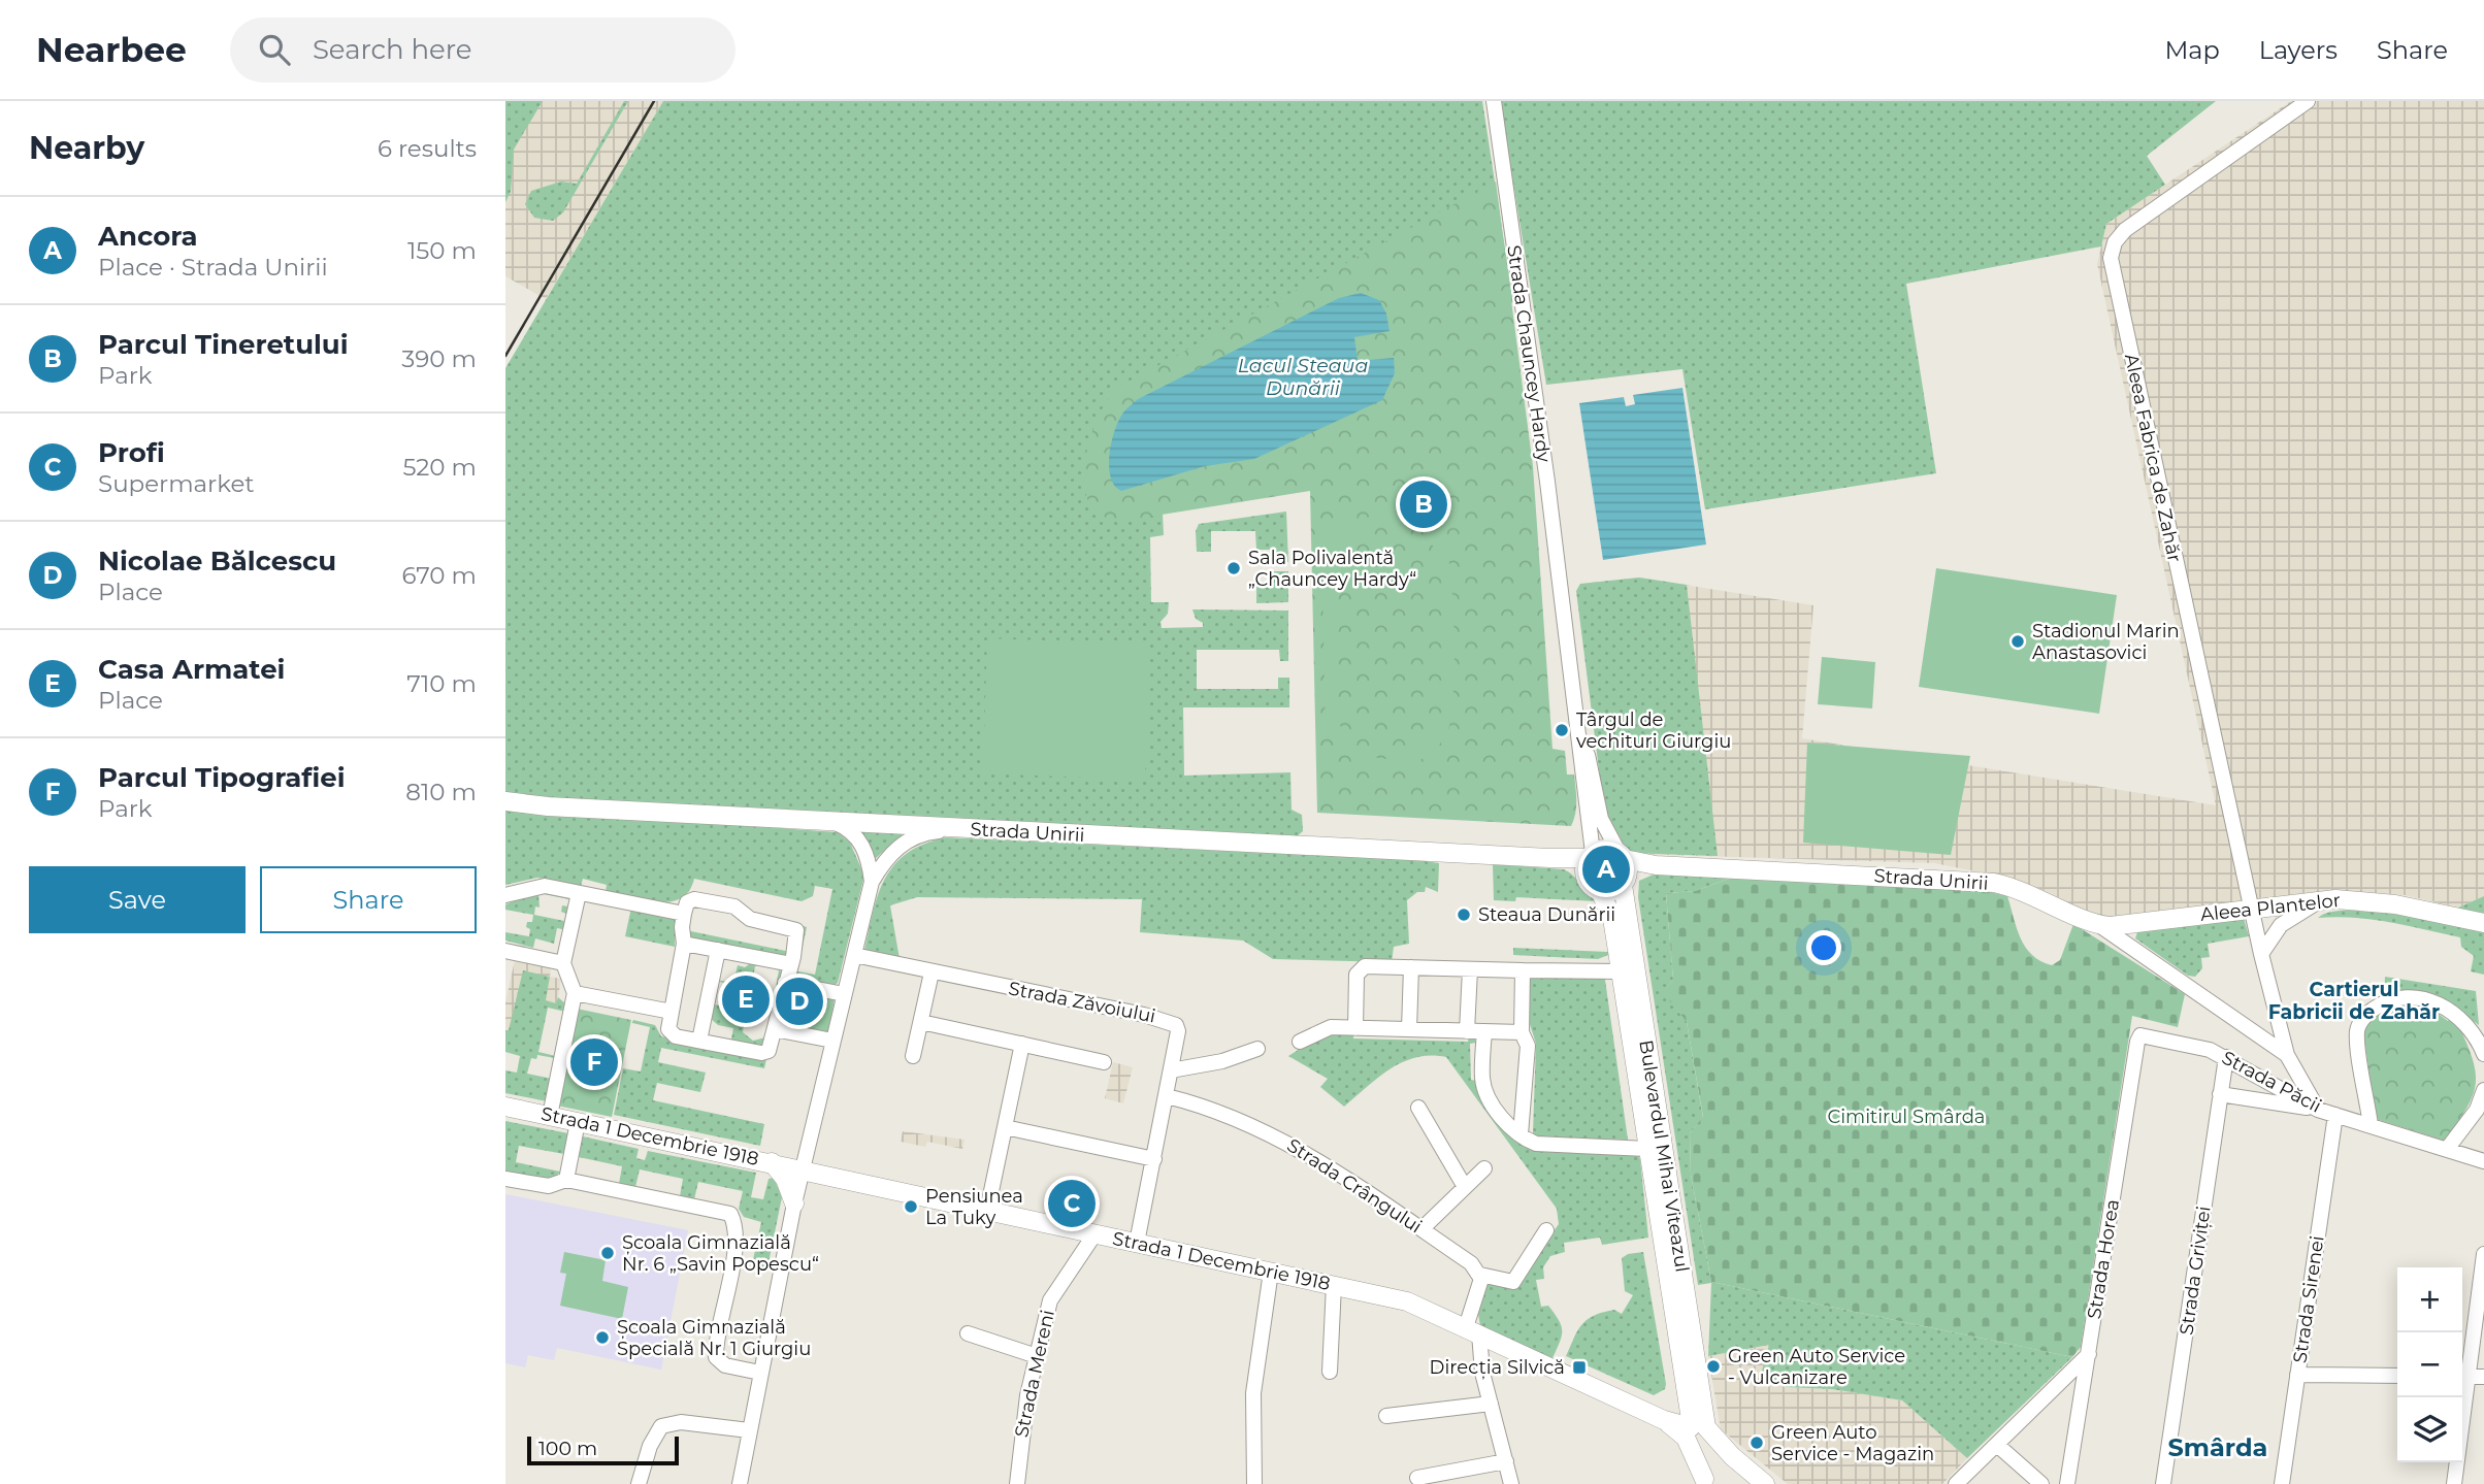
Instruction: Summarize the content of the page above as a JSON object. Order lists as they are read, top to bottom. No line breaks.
{"streets":{"main road":["Strada Unirii","Aleea Plantelor","Strada 1 Decembrie 1918","Bulevardul Mihai Viteazul"],"street":["Strada Chauncey Hardy","Aleea Fabrica de Zahăr","Strada Zăvoiului","Strada Păcii","Strada Crângului","Strada Horea","Strada Griviței","Strada Sirenei","Strada Mereni"]},"crossings":[["Strada Chauncey Hardy","Strada Unirii"],["Strada Chauncey Hardy","Bulevardul Mihai Viteazul"],["Aleea Fabrica de Zahăr","Aleea Plantelor"],["Strada Unirii","Aleea Plantelor"],["Strada Unirii","Bulevardul Mihai Viteazul"],["Strada Zăvoiului","Strada 1 Decembrie 1918"],["Strada Zăvoiului","Strada Crângului"],["Strada Păcii","Strada Horea"],["Strada Păcii","Strada Griviței"],["Strada Păcii","Strada Sirenei"],["Strada 1 Decembrie 1918","Bulevardul Mihai Viteazul"],["Strada 1 Decembrie 1918","Strada Mereni"]],"districts":["Cartierul Fabricii de Zahăr","Smârda"],"water":["Lacul Steaua Dunării"],"parks":["Cimitirul Smârda"],"places":{"other":["Sala Polivalentă „Chauncey Hardy“","Stadionul Marin Anastasovici","Târgul de vechituri Giurgiu","Steaua Dunării","Pensiunea La Tuky","Școala Gimnazială Nr. 6 „Savin Popescu“","Școala Gimnazială Specială Nr. 1 Giurgiu","Green Auto Service - Vulcanizare","Green Auto Service - Magazin"],"transit":["Direcția Silvică"]},"scale_bar":"100 m","page":{"header":"Nearbee","search":"Search here","nav":["Map","Layers","Share"],"heading":["Nearby","6 results"],"list":[{"mark":"A","name":"Ancora","note":"Place · Strada Unirii","value":"150 m"},{"mark":"B","name":"Parcul Tineretului","note":"Park","value":"390 m"},{"mark":"C","name":"Profi","note":"Supermarket","value":"520 m"},{"mark":"D","name":"Nicolae Bălcescu","note":"Place","value":"670 m"},{"mark":"E","name":"Casa Armatei","note":"Place","value":"710 m"},{"mark":"F","name":"Parcul Tipografiei","note":"Park","value":"810 m"}],"pins":["B","A","E","D","F","C"],"buttons":["Save","Share"],"map_buttons":["+","−"],"scale":"100 m"}}
